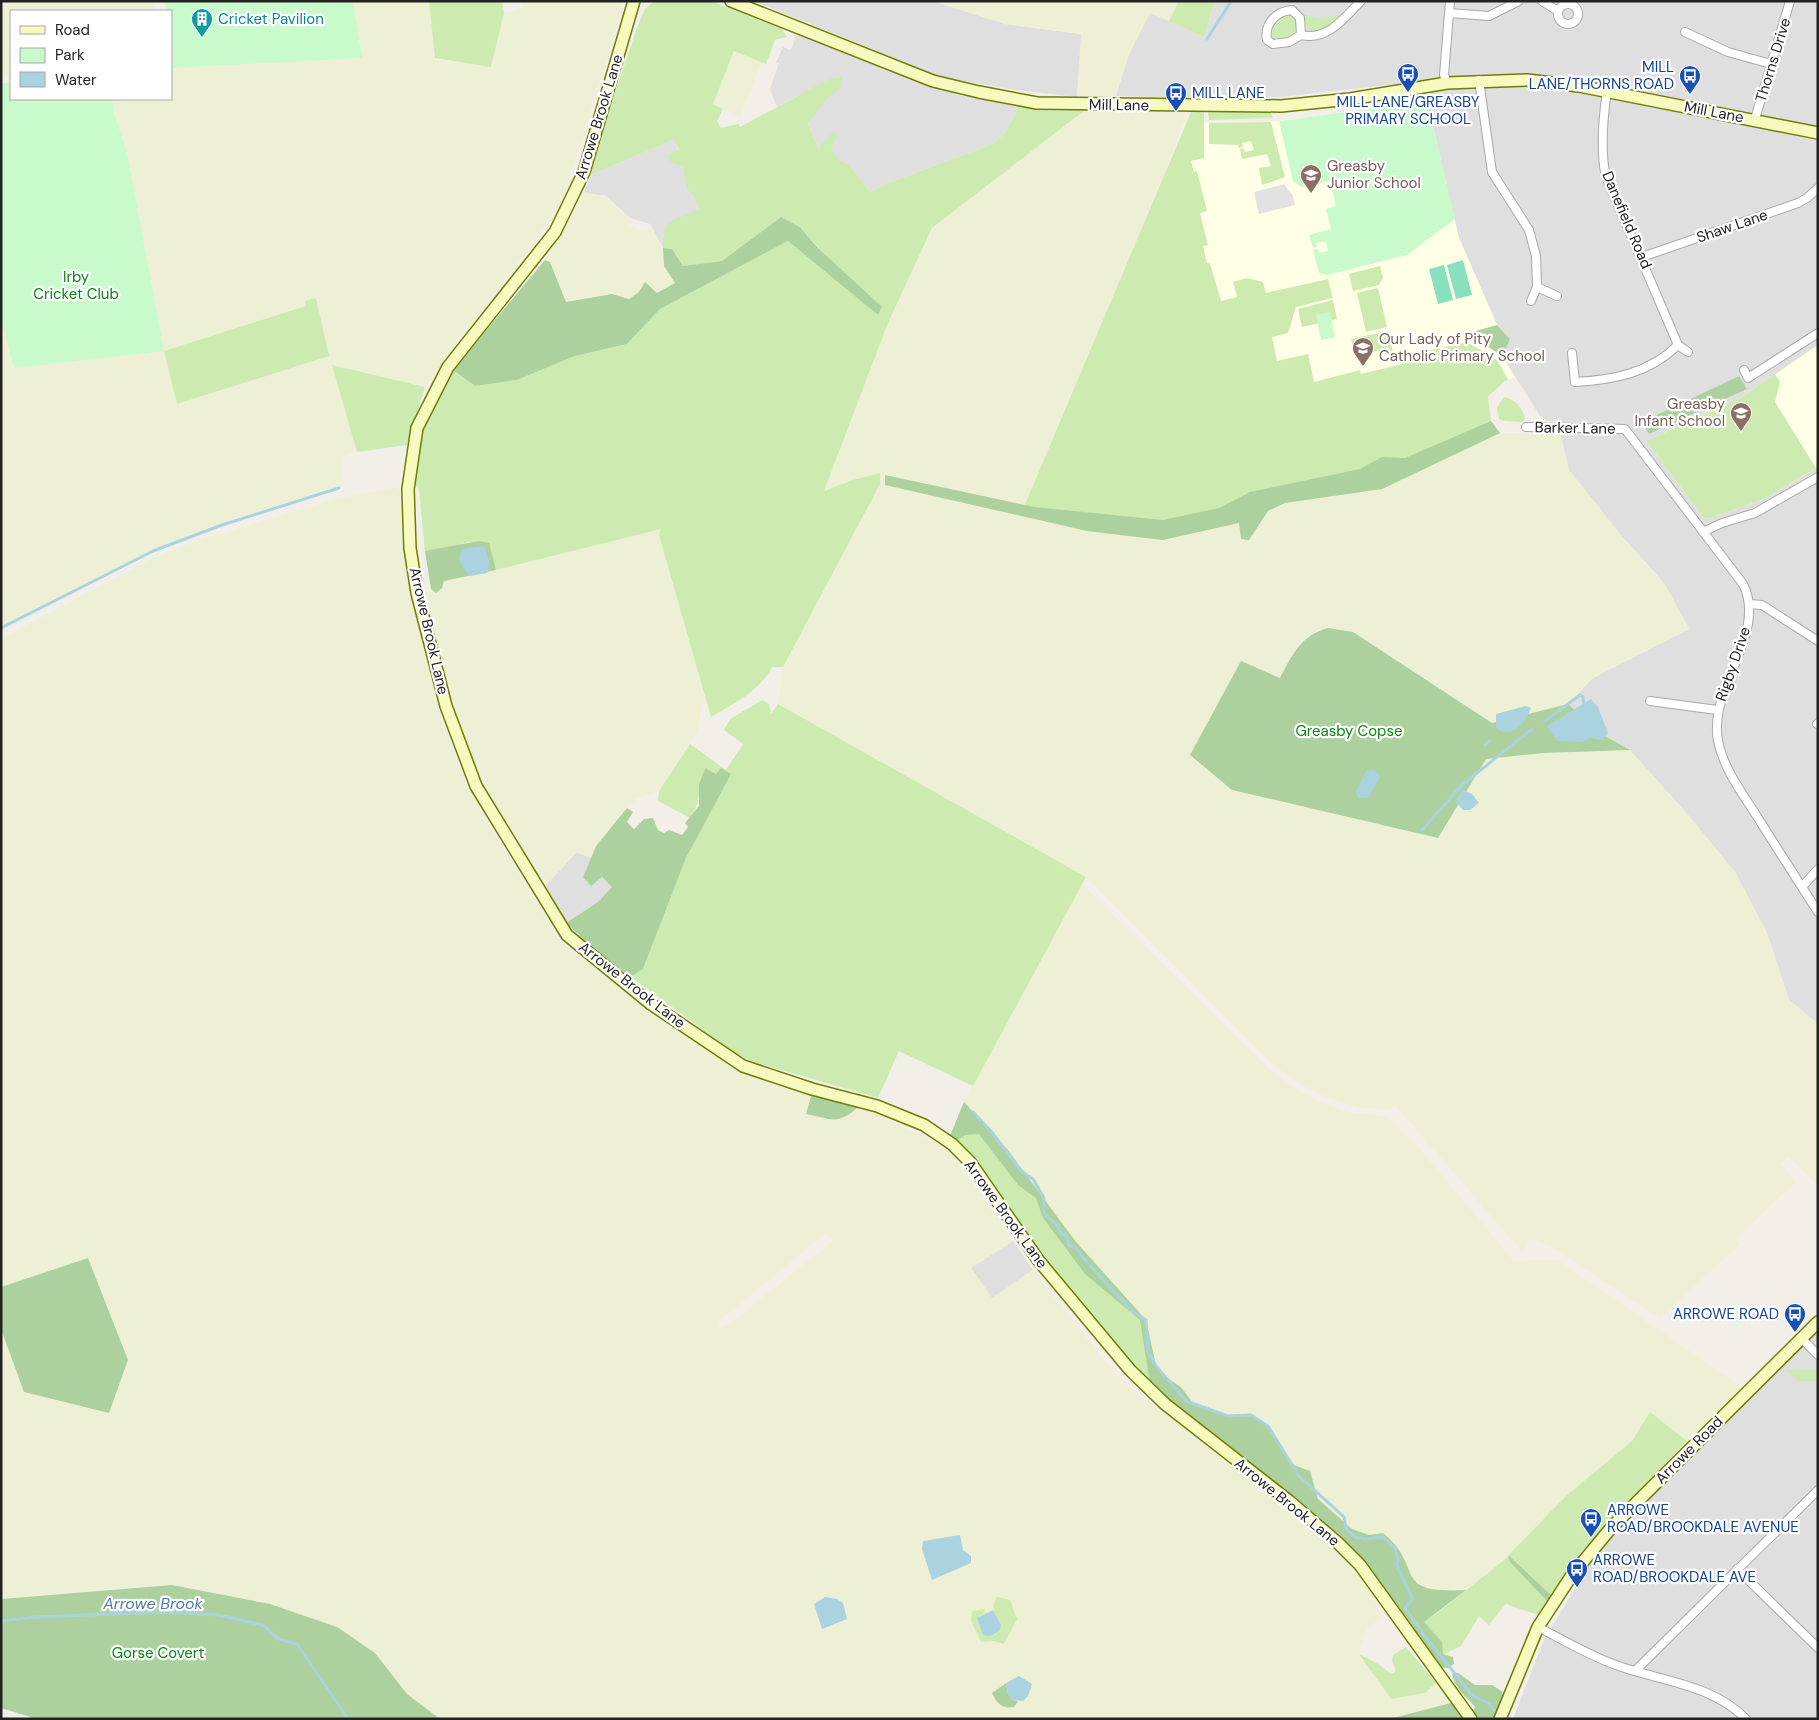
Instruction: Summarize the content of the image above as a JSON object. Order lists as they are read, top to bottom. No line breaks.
{"streets":{"street":["Thorns Drive","Mill Lane","Arrowe Brook Lane","Danefield Road","Shaw Lane","Barker Lane","Rigby Drive","Arrowe Road"]},"crossings":[["Thorns Drive","Mill Lane"],["Mill Lane","Danefield Road"],["Danefield Road","Shaw Lane"]],"water":["Arrowe Brook"],"parks":["Irby Cricket Club","Greasby Copse","Gorse Covert"],"places":{"building":["Cricket Pavilion"],"bus stop":["MILL LANE/GREASBY PRIMARY SCHOOL","MILL LANE/THORNS ROAD","MILL LANE","ARROWE ROAD","ARROWE ROAD/BROOKDALE AVENUE","ARROWE ROAD/BROOKDALE AVE"],"school or university":["Greasby Junior School","Our Lady of Pity Catholic Primary School","Greasby Infant School"]},"legend":["Road","Park","Water"]}
